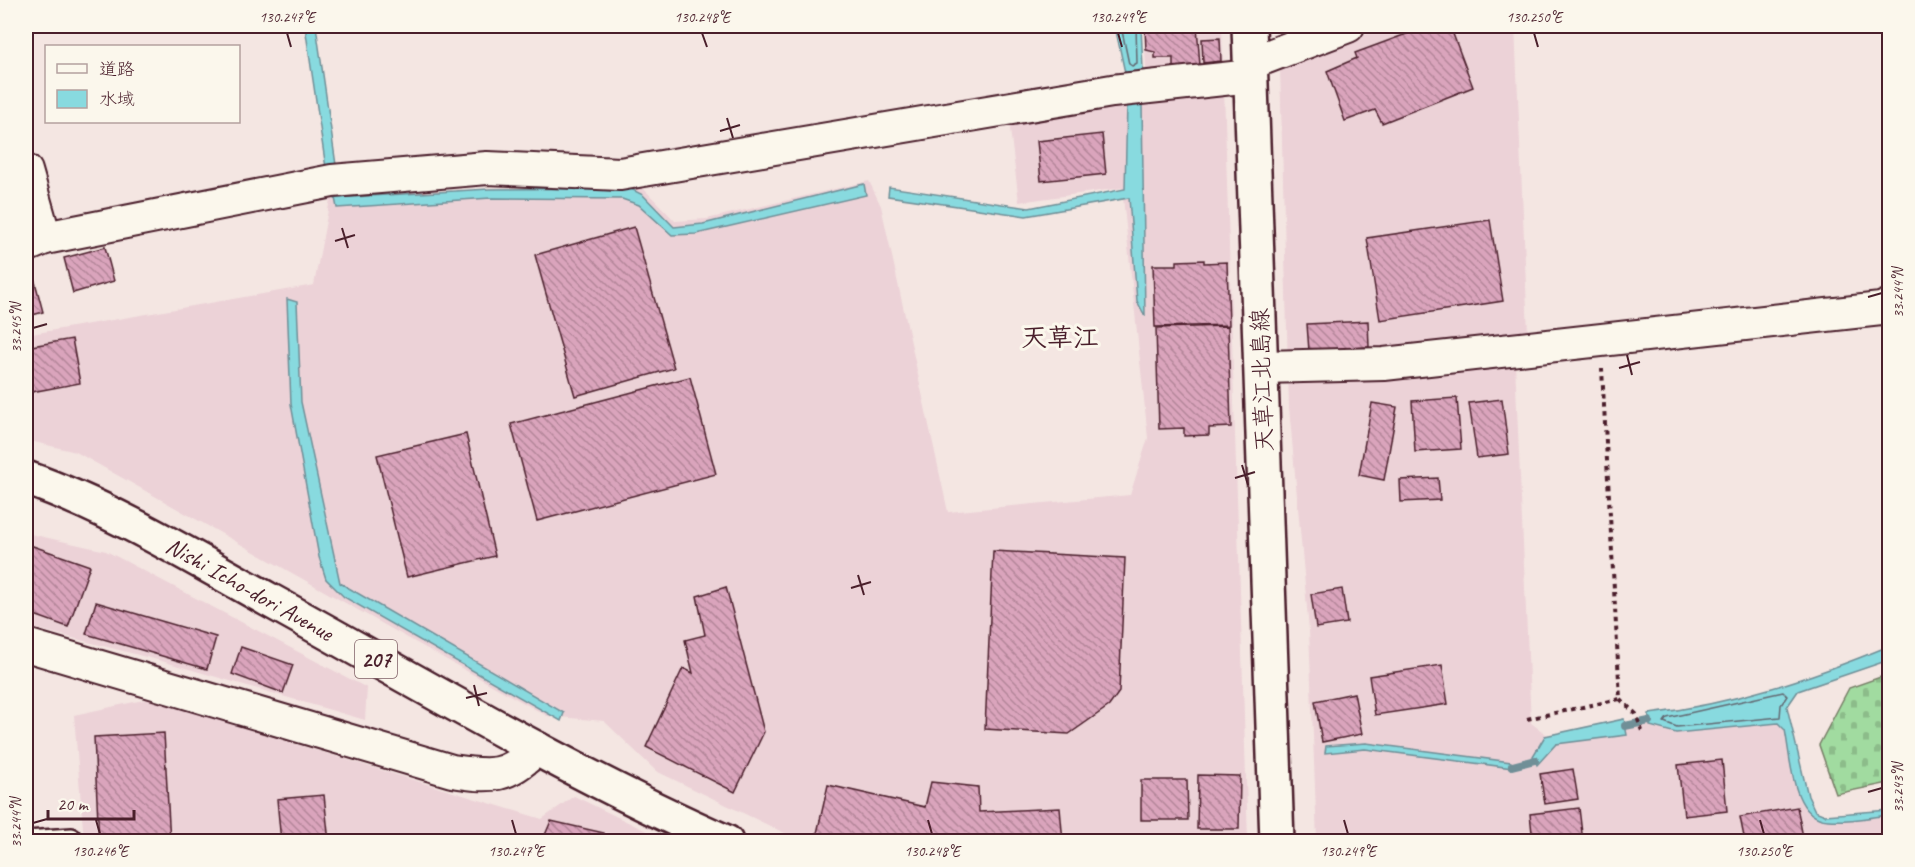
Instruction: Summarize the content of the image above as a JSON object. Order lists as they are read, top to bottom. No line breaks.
{"streets":{"main road":["天草江北島線","Nishi Icho-dori Avenue","207"]},"districts":["天草江"],"legend":["道路","水域"],"scale_bar":"20 m","coordinates":["130.247°E","130.248°E","130.249°E","130.250°E","33.244°N","33.245°N","33.243°N","130.246°E"]}
